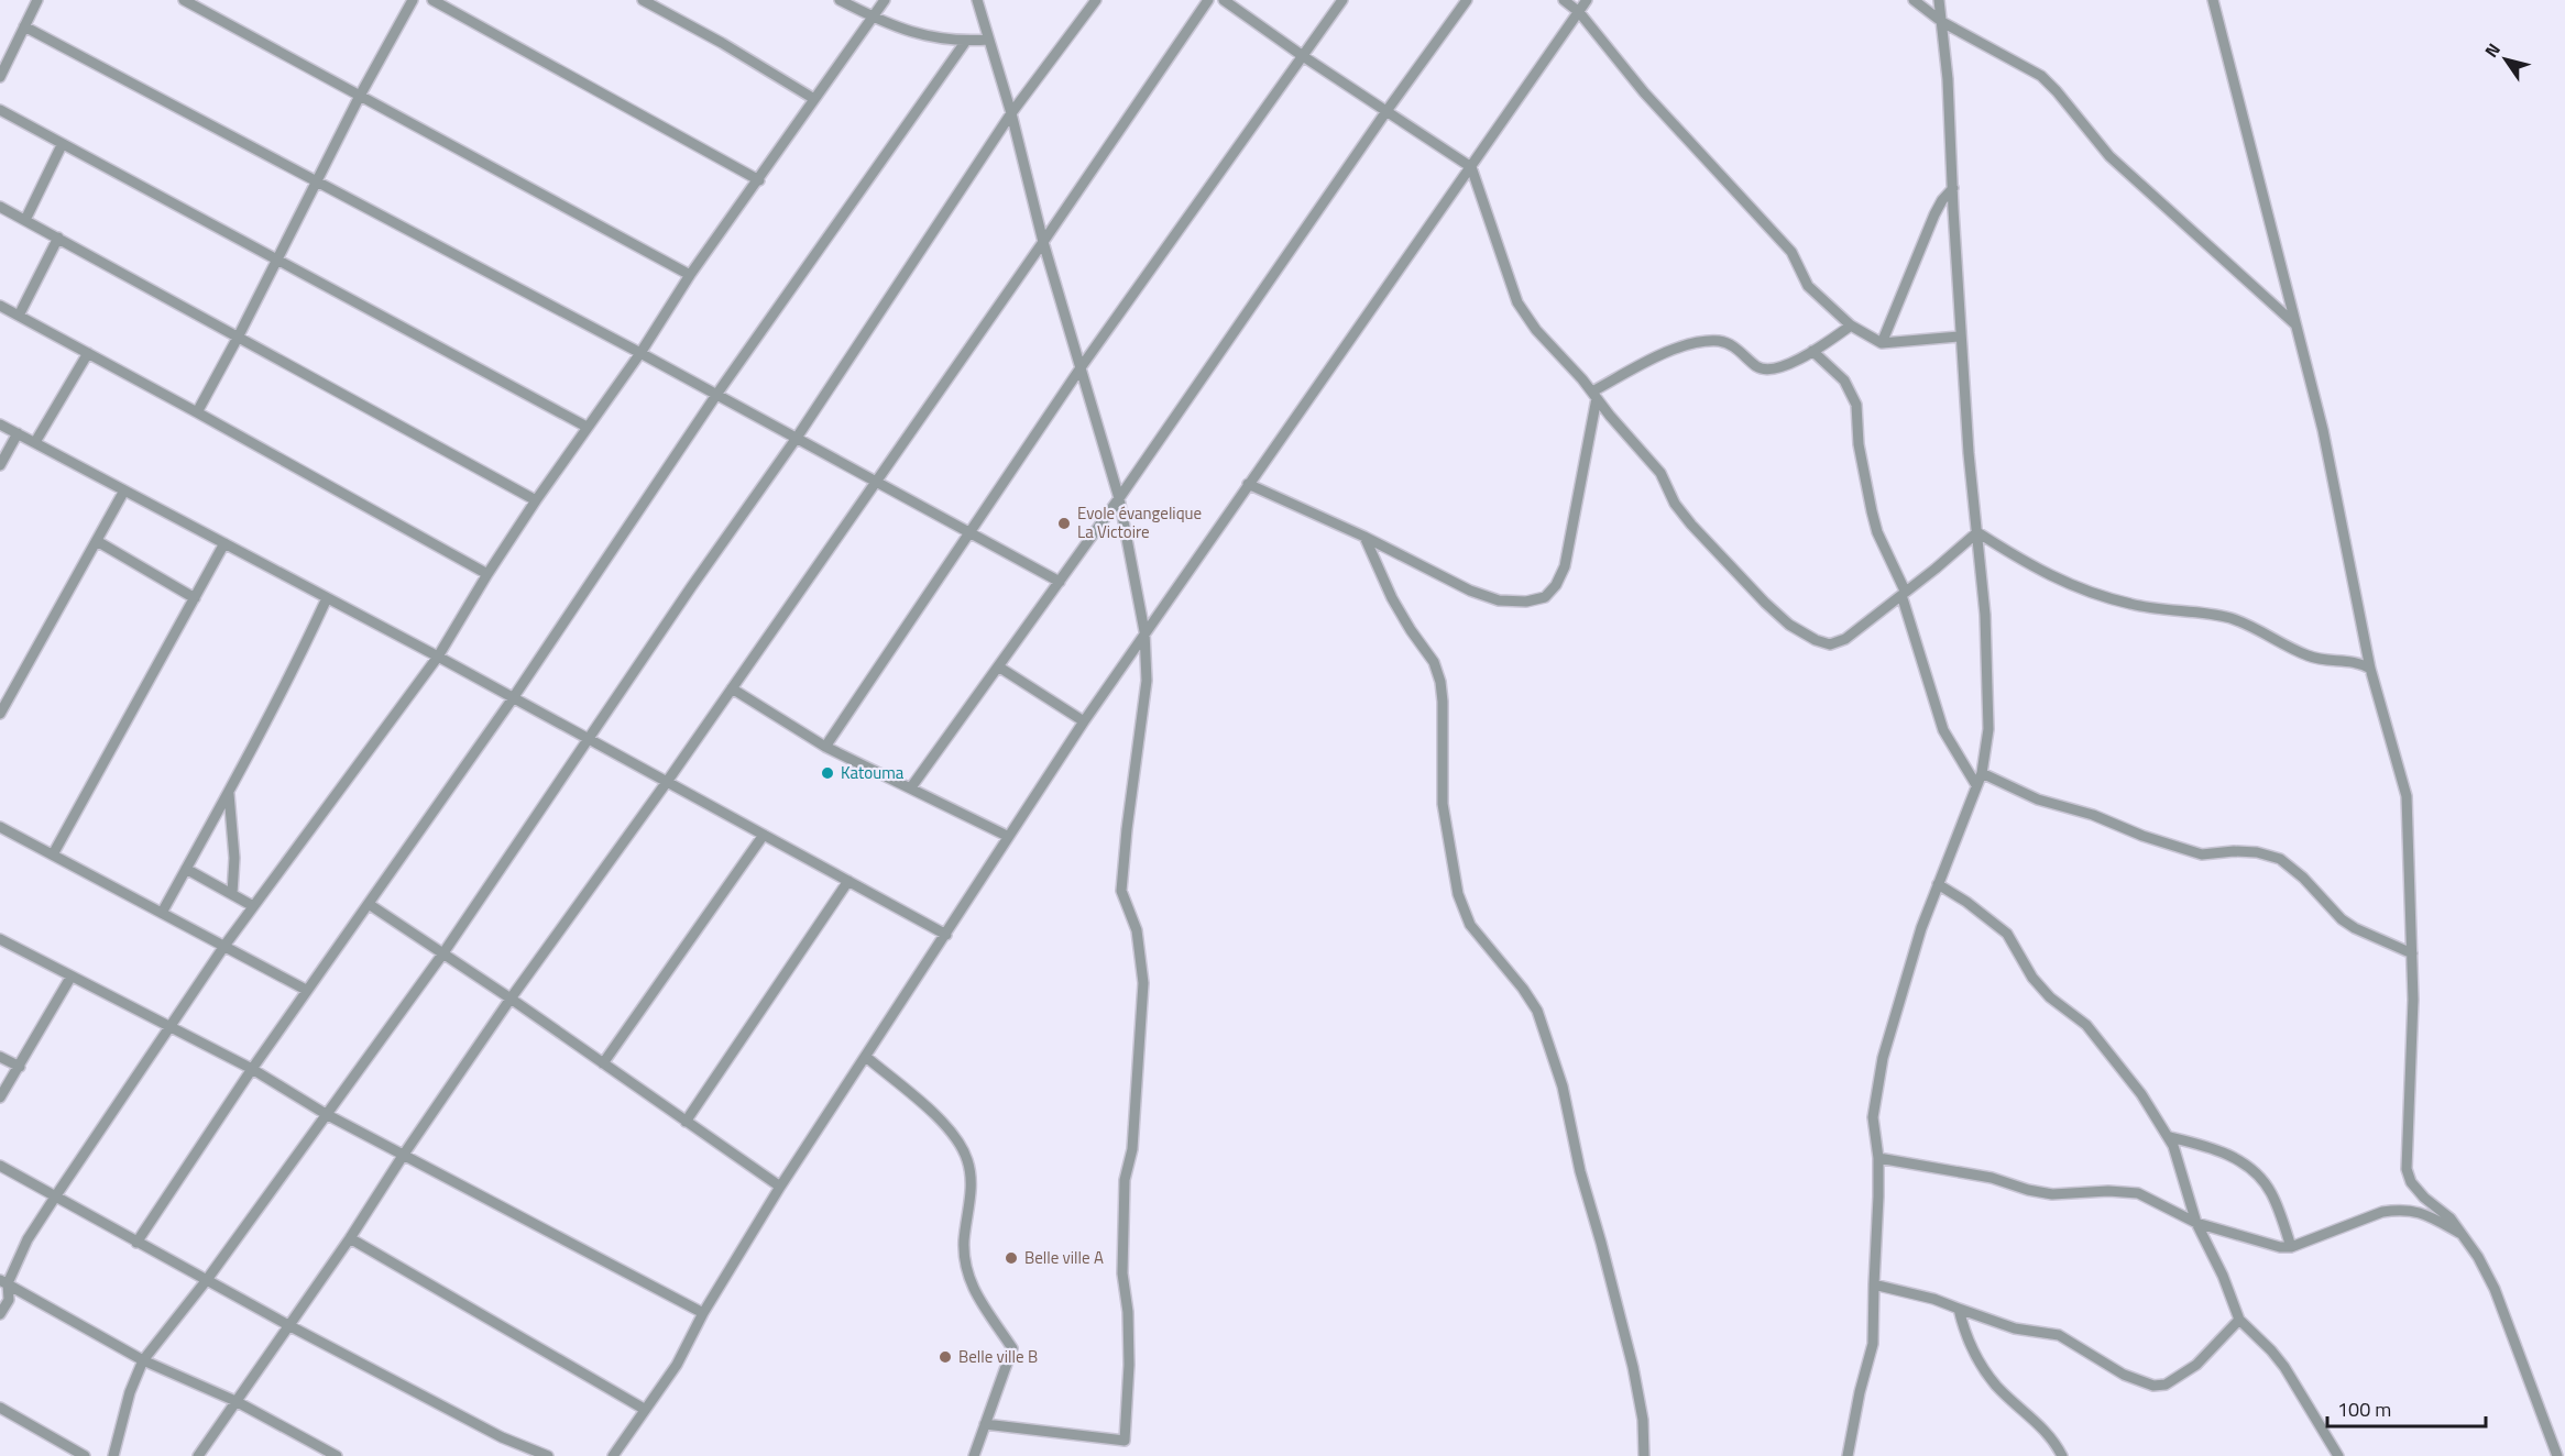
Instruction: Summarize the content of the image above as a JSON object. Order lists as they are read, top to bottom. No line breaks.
{"places":["Evole évangelique La Victoire","Katouma","Belle ville A","Belle ville B"],"scale_bar":"100 m","north":"top left"}
